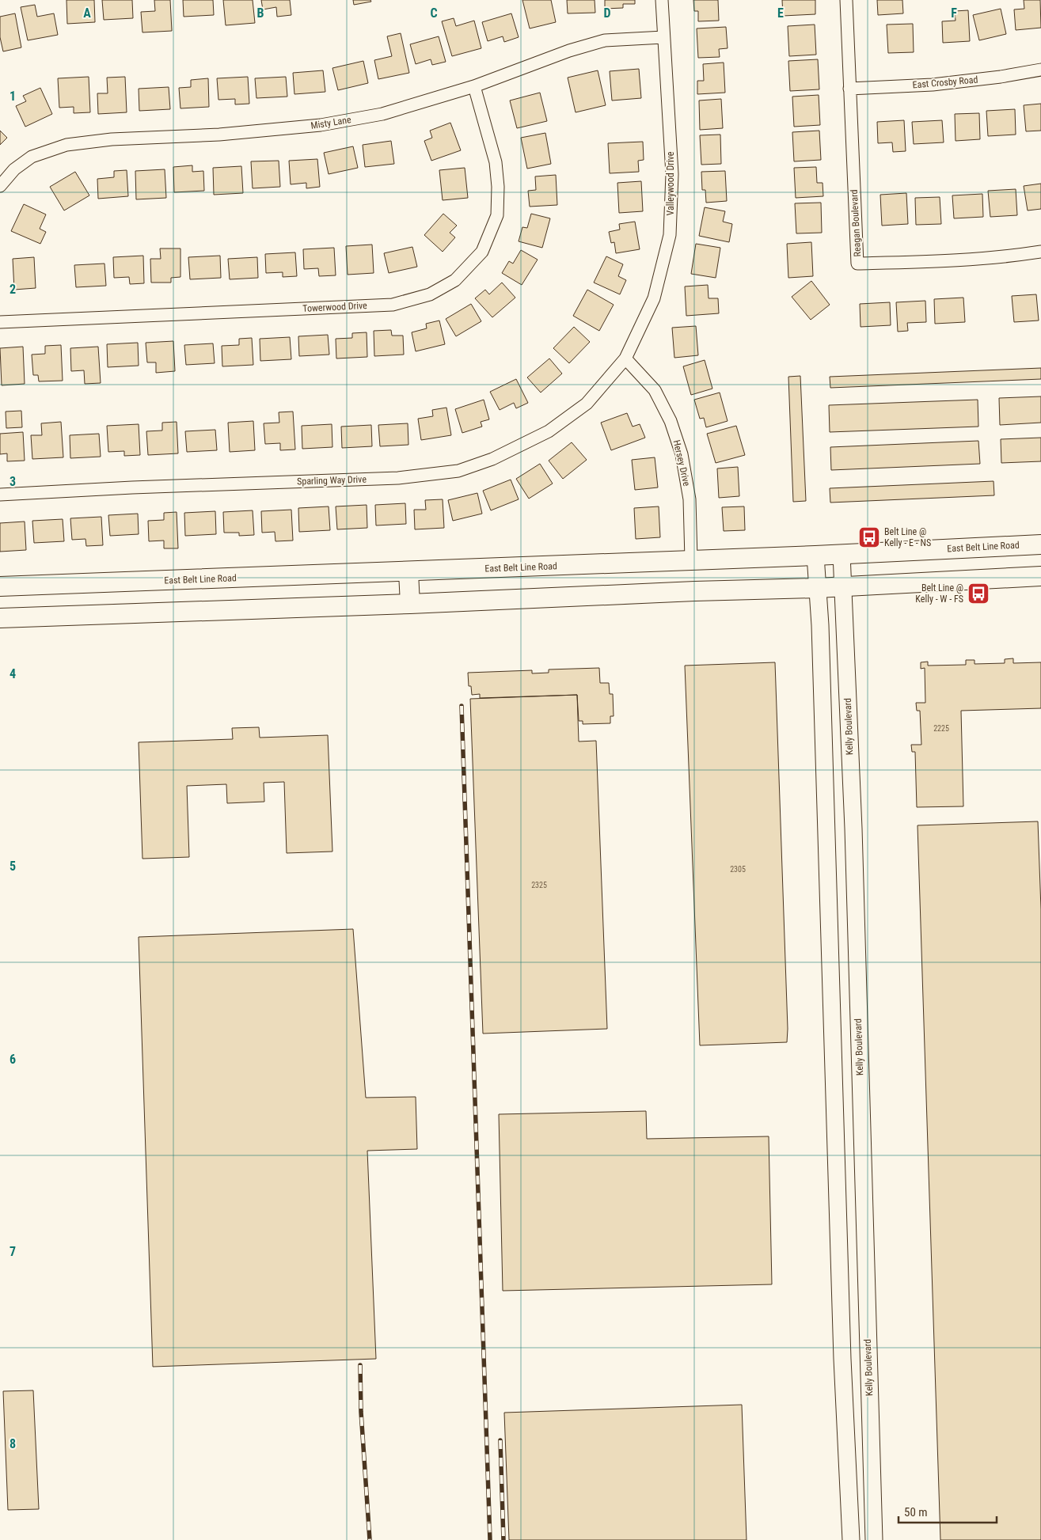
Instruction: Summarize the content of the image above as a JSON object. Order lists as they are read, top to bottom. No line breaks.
{"streets":{"main road":["East Belt Line Road"],"street":["East Crosby Road","Misty Lane","Valleywood Drive","Reagan Boulevard","Towerwood Drive","Hersey Drive","Sparling Way Drive","Kelly Boulevard"]},"crossings":[["East Crosby Road","Reagan Boulevard"],["Misty Lane","Valleywood Drive"],["Misty Lane","Towerwood Drive"],["Valleywood Drive","Hersey Drive"],["Valleywood Drive","Sparling Way Drive"],["Hersey Drive","Sparling Way Drive"],["Hersey Drive","East Belt Line Road"],["East Belt Line Road","Kelly Boulevard"]],"places":{"bus stop":["Belt Line @ Kelly - E - NS","Belt Line @ Kelly - W - FS"]},"house_numbers":["2225","2305","2325"],"scale_bar":"50 m","grid":{"columns":["A","B","C","D","E","F"],"rows":["1","2","3","4","5","6","7","8"]}}
